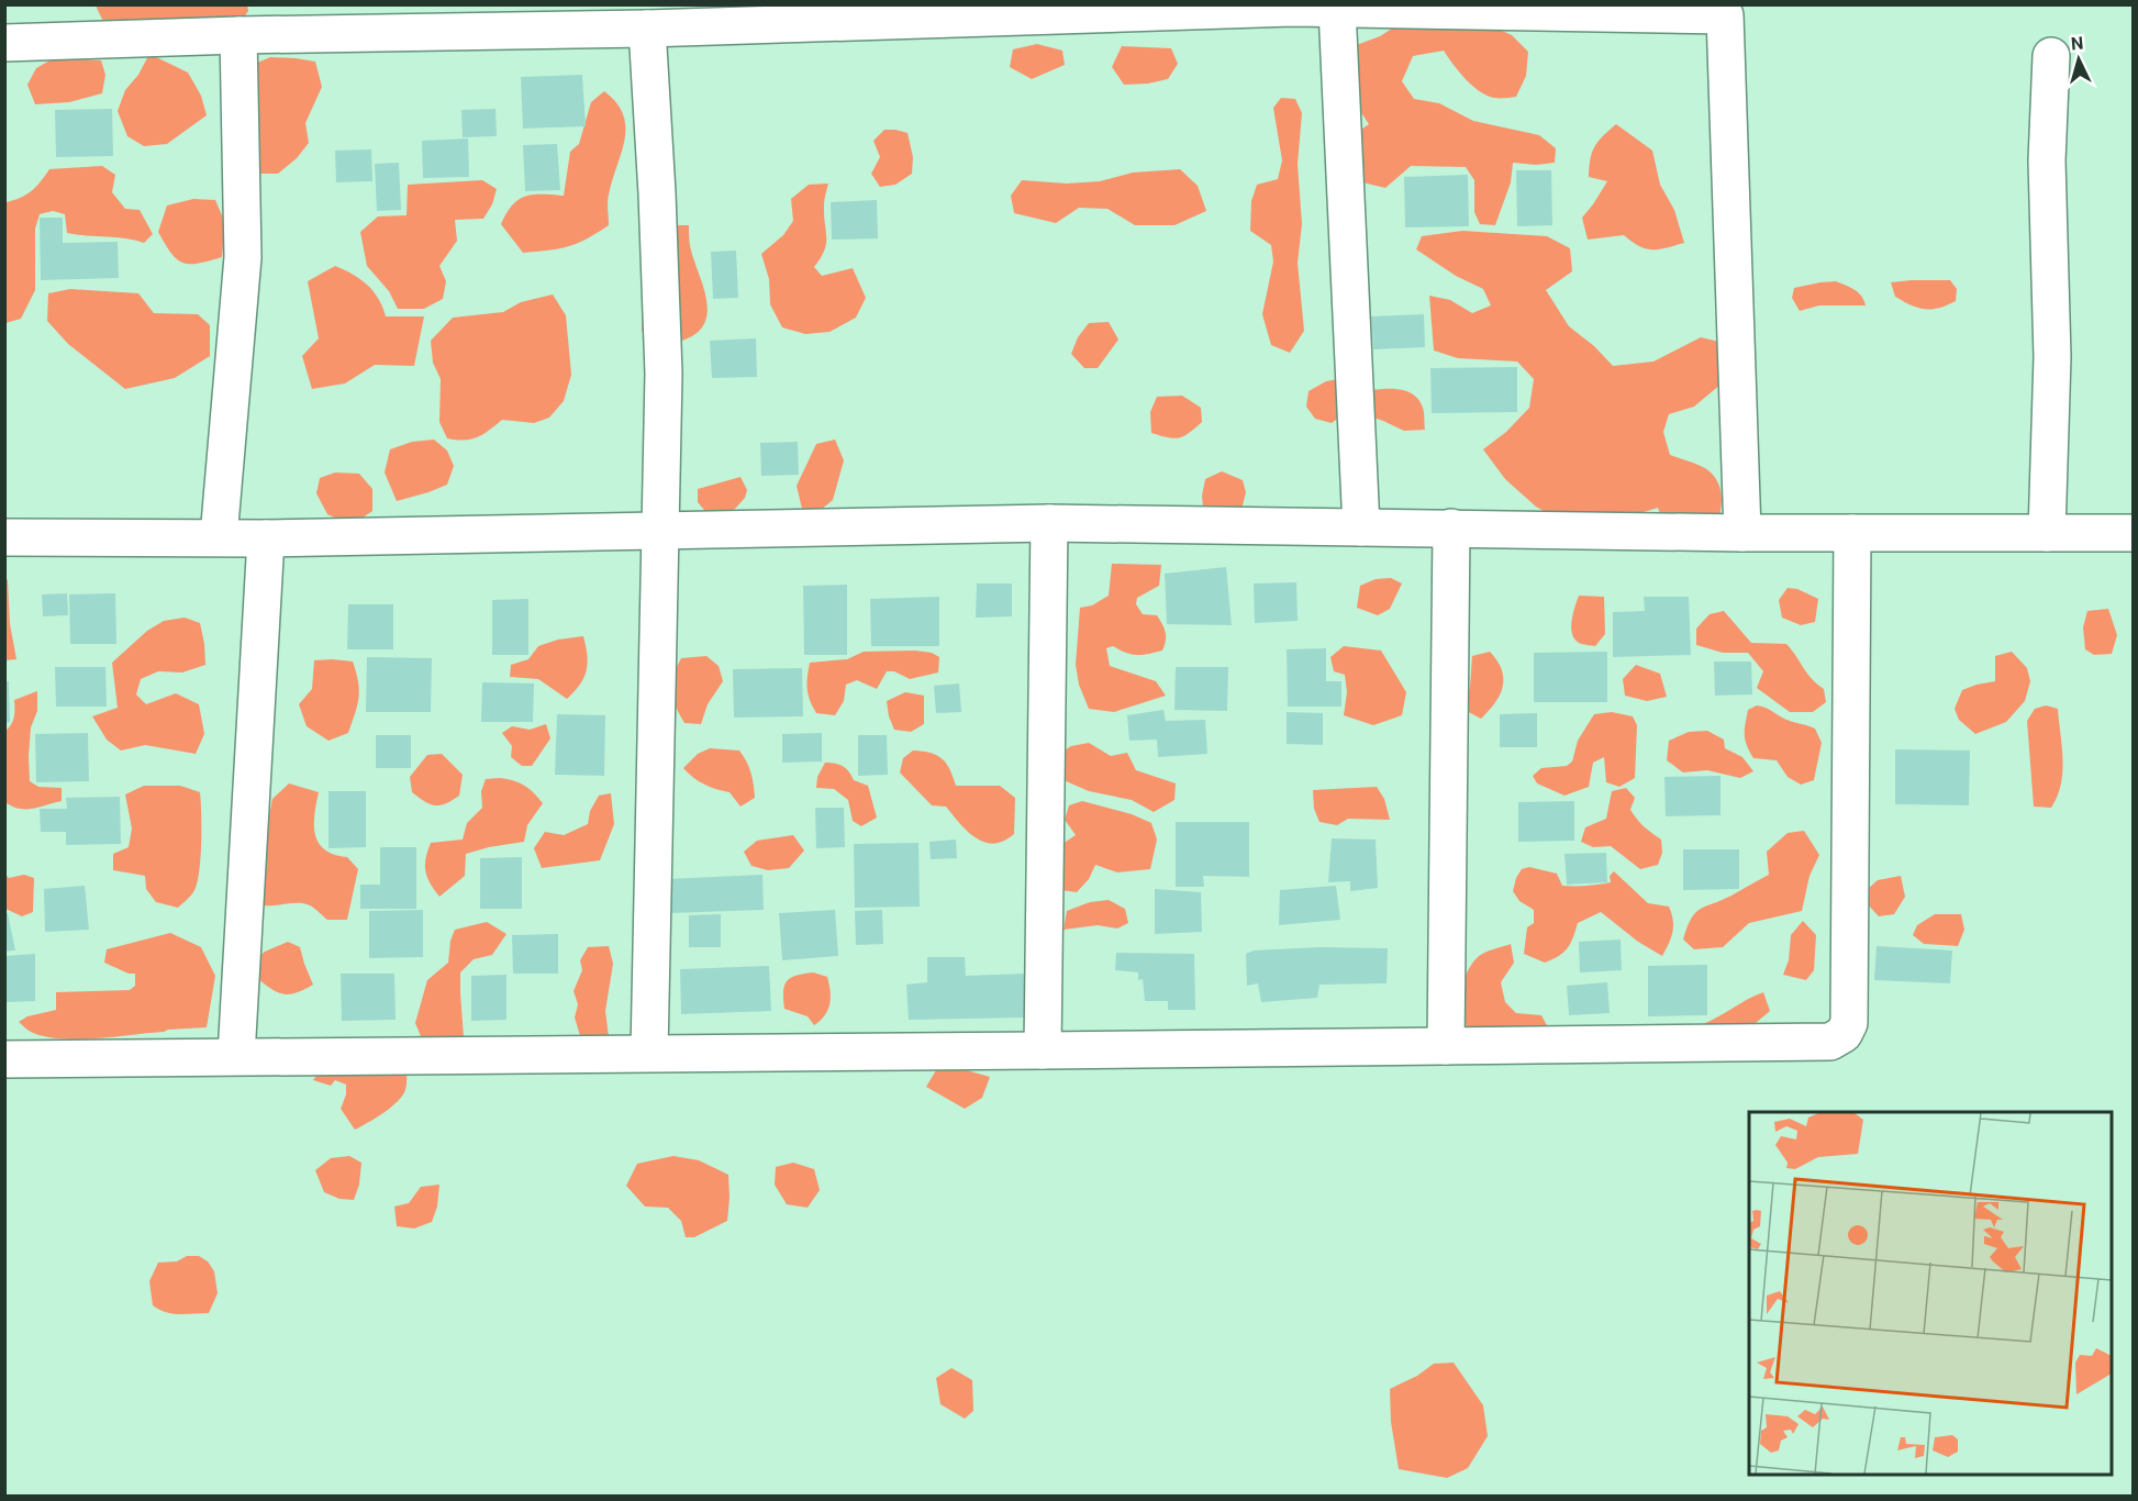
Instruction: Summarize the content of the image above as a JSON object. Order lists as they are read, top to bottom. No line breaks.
{"north":"top"}
